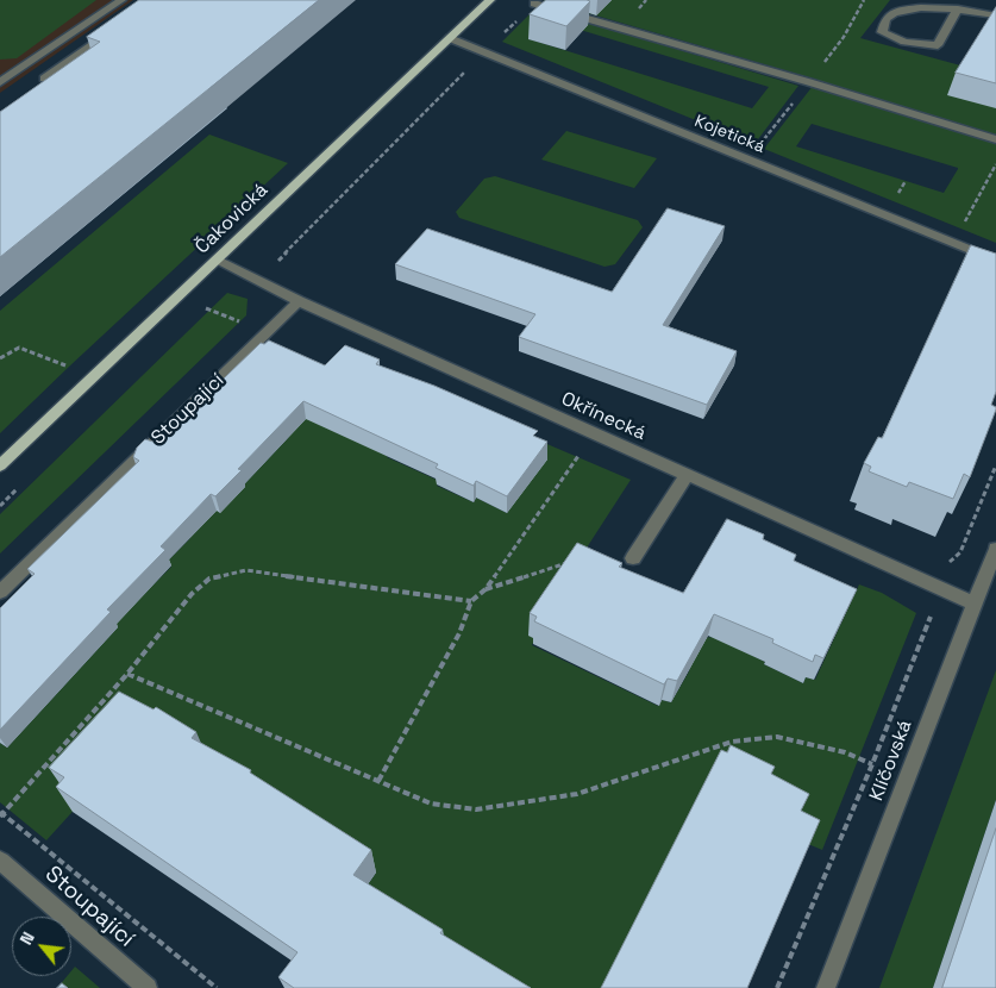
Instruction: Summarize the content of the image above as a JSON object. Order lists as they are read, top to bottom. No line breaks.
{"streets":{"main road":["Čakovická"],"street":["Kojetická","Stoupající","Okřínecká","Klíčovská"]},"crossings":[["Kojetická","Čakovická"],["Čakovická","Okřínecká"],["Stoupající","Okřínecká"],["Okřínecká","Klíčovská"]],"north":"top left"}
